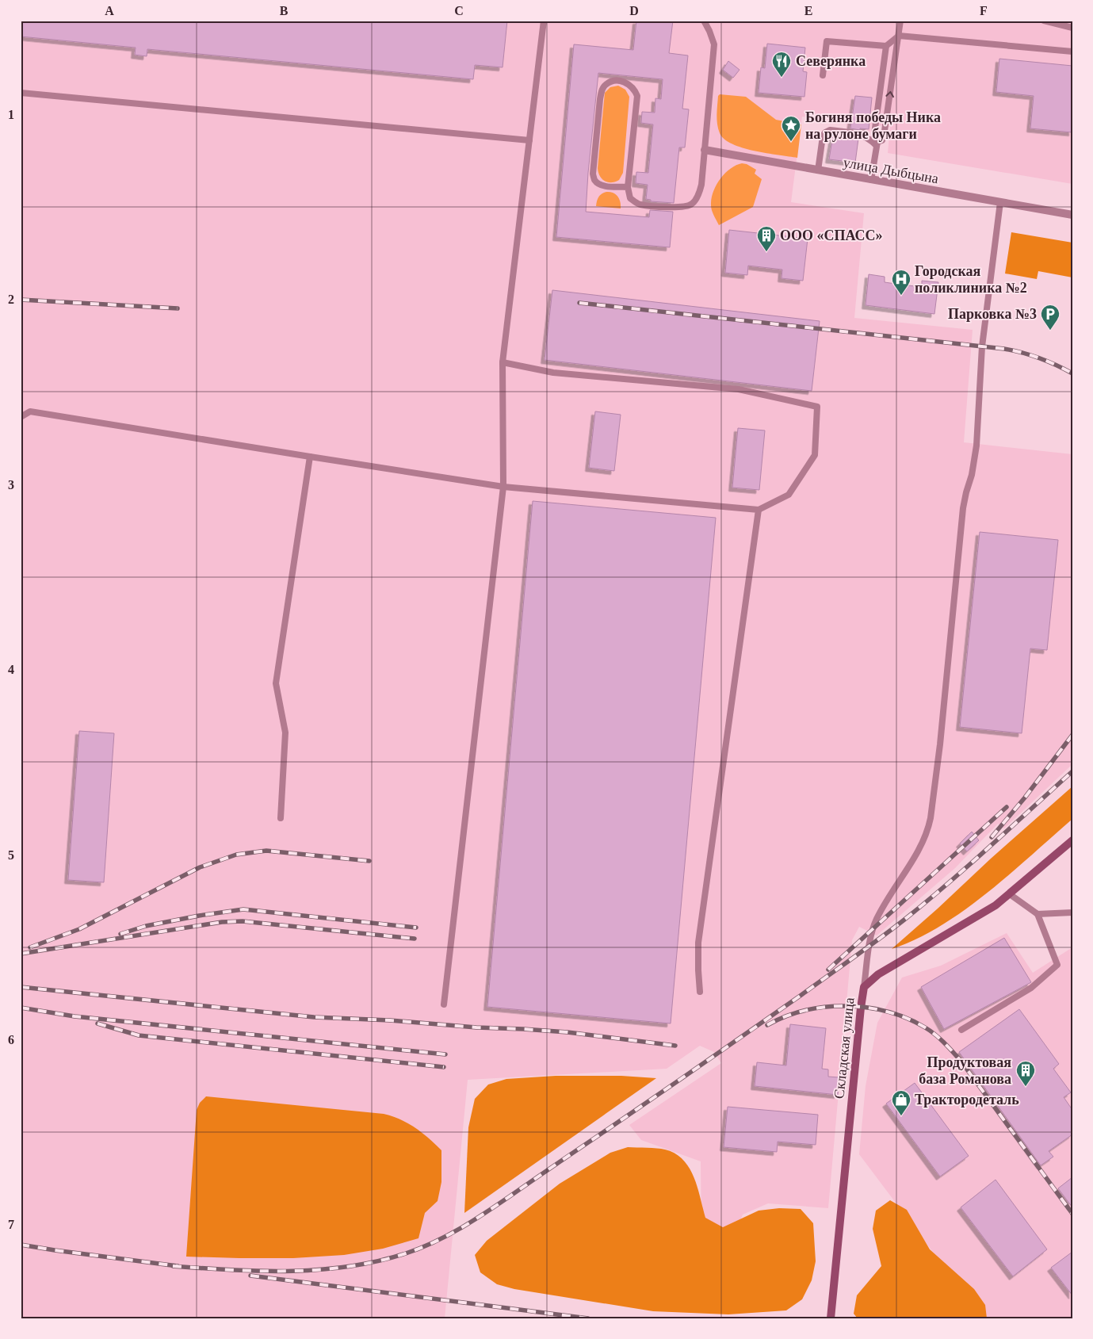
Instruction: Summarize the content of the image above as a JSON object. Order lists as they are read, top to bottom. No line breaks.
{"streets":{"street":["улица Дыбцына","Складская улица"]},"places":{"restaurant":["Северянка"],"place":["Богиня победы Ника на рулоне бумаги"],"building":["ООО «СПАСС»","Продуктовая база Романова"],"hospital":["Городская поликлиника №2"],"parking":["Парковка №3"],"shop":["Трактородеталь"]},"grid":{"columns":["A","B","C","D","E","F"],"rows":["1","2","3","4","5","6","7"]}}
